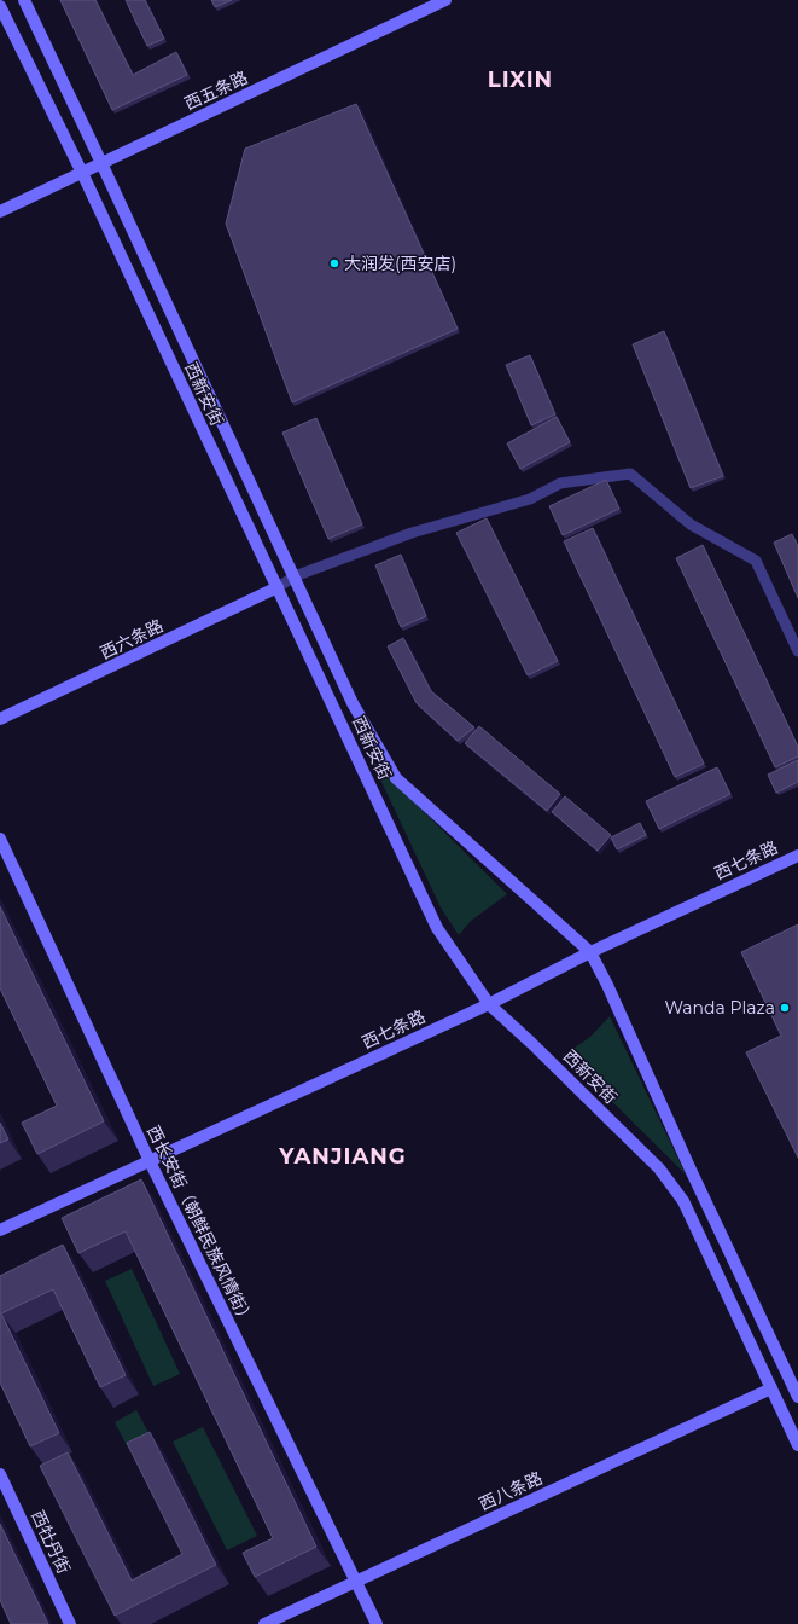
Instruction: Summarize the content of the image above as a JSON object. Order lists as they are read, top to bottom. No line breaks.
{"streets":{"main road":["西五条路","西新安街","西六条路","西七条路","西长安街（朝鲜民族风情街）","西八条路","西牡丹街"]},"crossings":[["西五条路","西新安街"],["西新安街","西六条路"],["西新安街","西七条路"],["西新安街","西八条路"],["西七条路","西长安街（朝鲜民族风情街）"],["西长安街（朝鲜民族风情街）","西八条路"]],"districts":["LIXIN","YANJIANG"],"places":["大润发(西安店)","Wanda Plaza"]}
